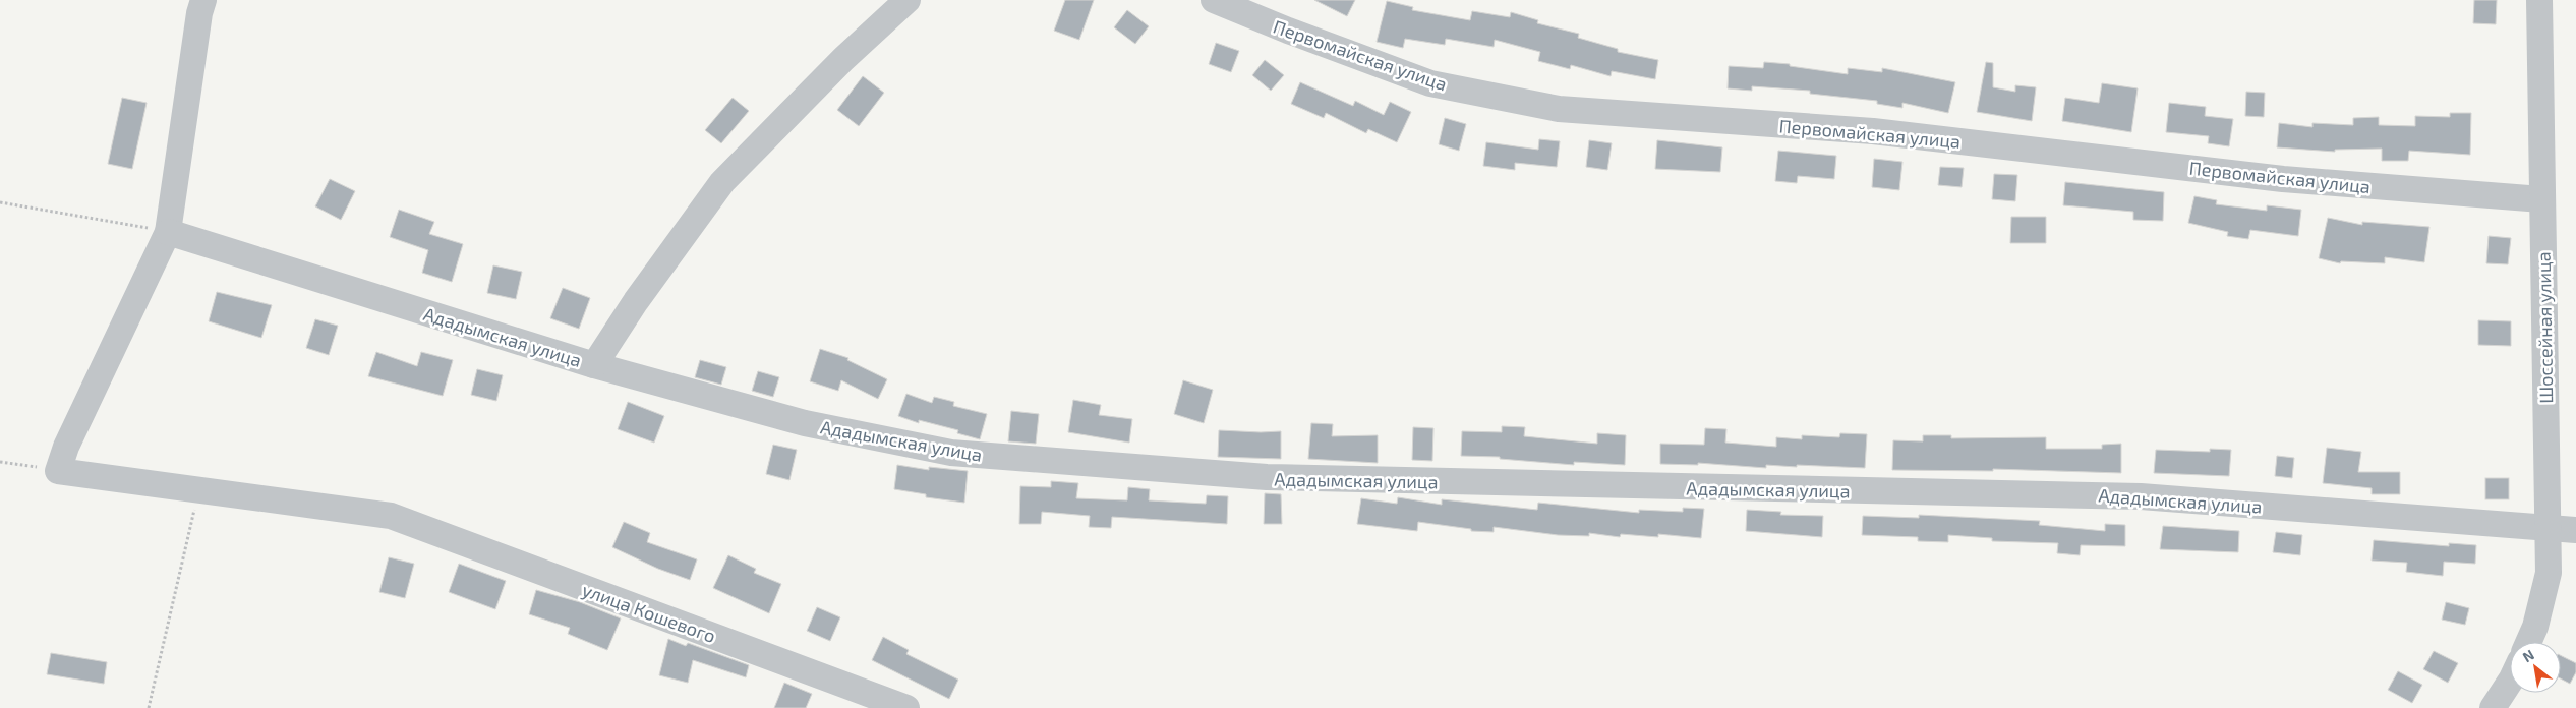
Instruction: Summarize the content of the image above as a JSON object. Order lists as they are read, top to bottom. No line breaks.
{"streets":{"street":["Первомайская улица","Шоссейная улица","Ададымская улица","улица Кошевого"]},"crossings":[["Первомайская улица","Шоссейная улица"],["Шоссейная улица","Ададымская улица"]],"north":"top left"}
